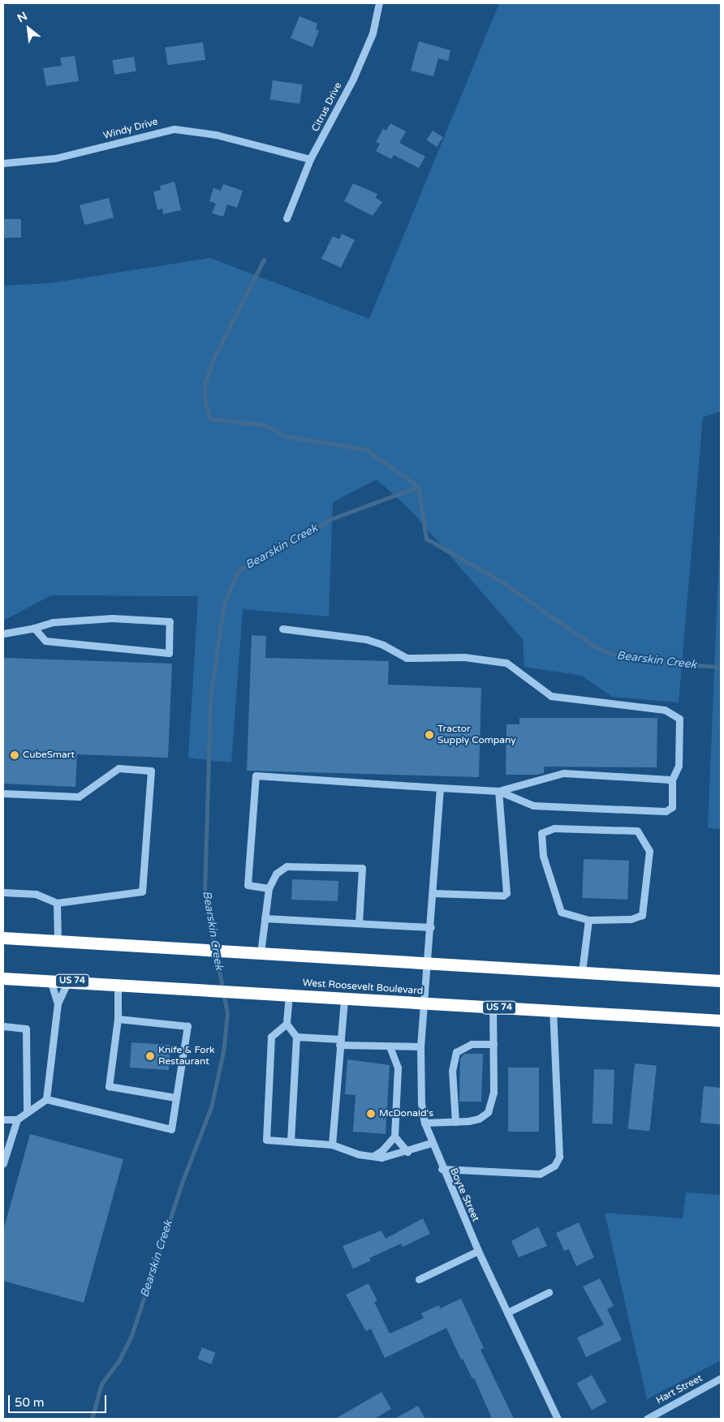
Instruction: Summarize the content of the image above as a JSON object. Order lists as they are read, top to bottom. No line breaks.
{"streets":{"highway":["US 74","West Roosevelt Boulevard"],"street":["Citrus Drive","Windy Drive","Boyte Street","Hart Street"]},"crossings":[["Citrus Drive","Windy Drive"],["West Roosevelt Boulevard","Boyte Street"]],"water":["Bearskin Creek"],"places":["Tractor Supply Company","CubeSmart","Knife & Fork Restaurant","McDonald's"],"scale_bar":"50 m","north":"top left"}
